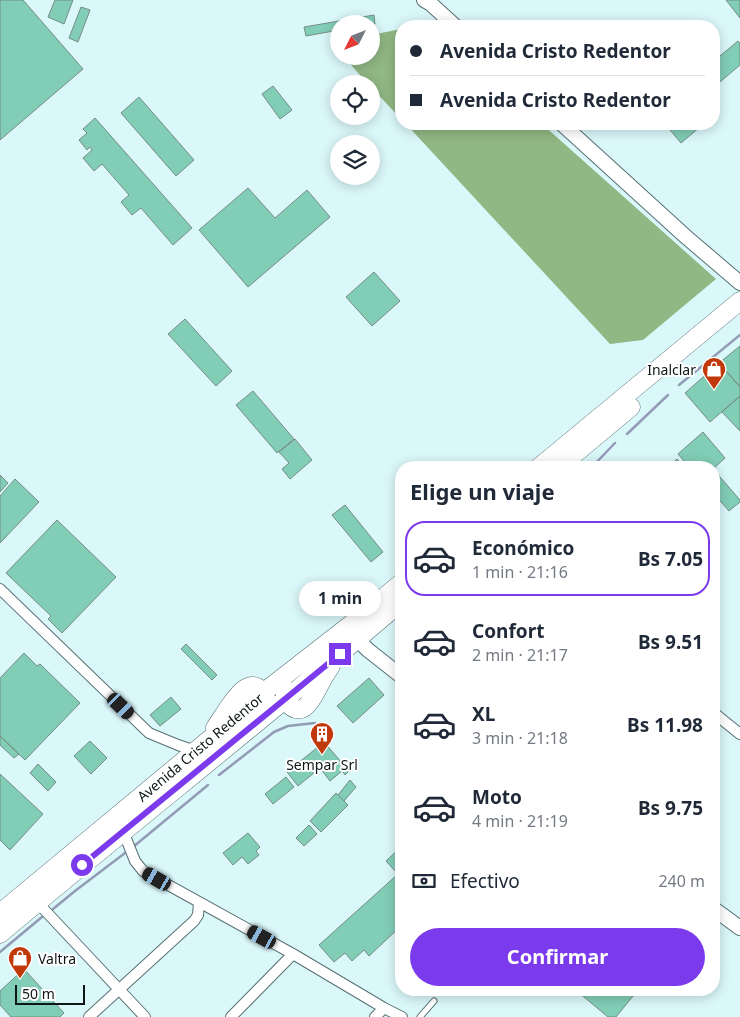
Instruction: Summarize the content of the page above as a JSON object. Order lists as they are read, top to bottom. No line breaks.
{"streets":{"highway":["Avenida Cristo Redentor"]},"places":{"shop":["Inalclar","Valtra"],"building":["Sempar Srl"]},"scale_bar":"50 m","north":"bottom left","page":{"banner":["Avenida Cristo Redentor","Avenida Cristo Redentor"],"heading":"Elige un viaje","list":[{"name":"Económico","note":"1 min · 21:16","value":"Bs 7.05"},{"name":"Confort","note":"2 min · 21:17","value":"Bs 9.51"},{"name":"XL","note":"3 min · 21:18","value":"Bs 11.98"},{"name":"Moto","note":"4 min · 21:19","value":"Bs 9.75"}],"bubble":"1 min","pay":["Efectivo","240 m"],"buttons":"Confirmar","scale":"50 m"}}
